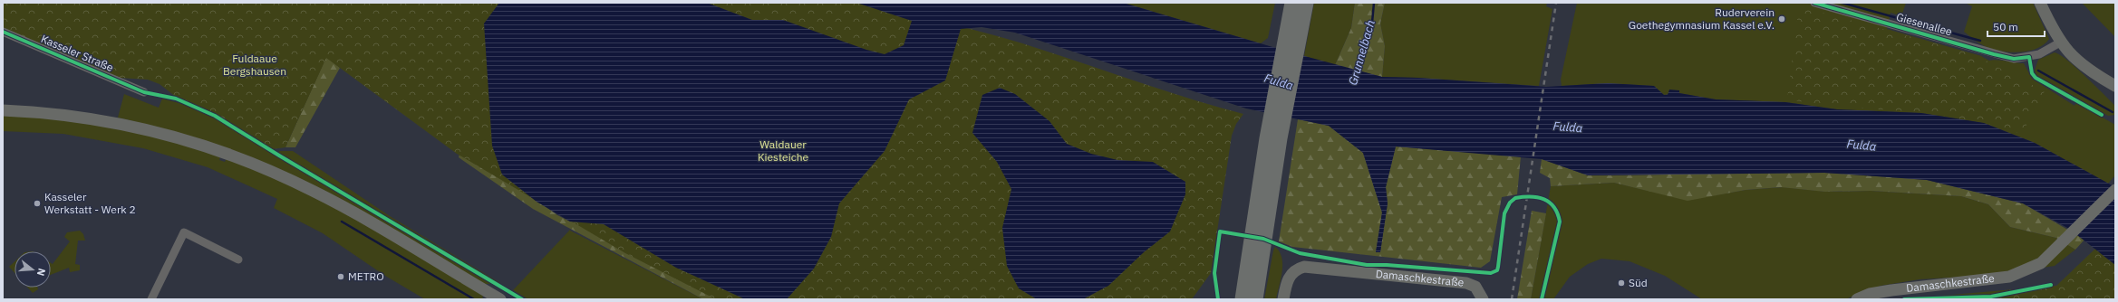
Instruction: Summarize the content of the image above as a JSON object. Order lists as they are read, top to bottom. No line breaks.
{"streets":{"street":["Giesenallee","Kasseler Straße","Damaschkestraße"]},"water":["Grunnelbach","Fulda"],"parks":["Fuldaaue Bergshausen","Waldauer Kiesteiche"],"places":["Ruderverein Goethegymnasium Kassel e.V.","Kasseler Werkstatt - Werk 2","METRO","Süd"],"scale_bar":"50 m","north":"right"}
